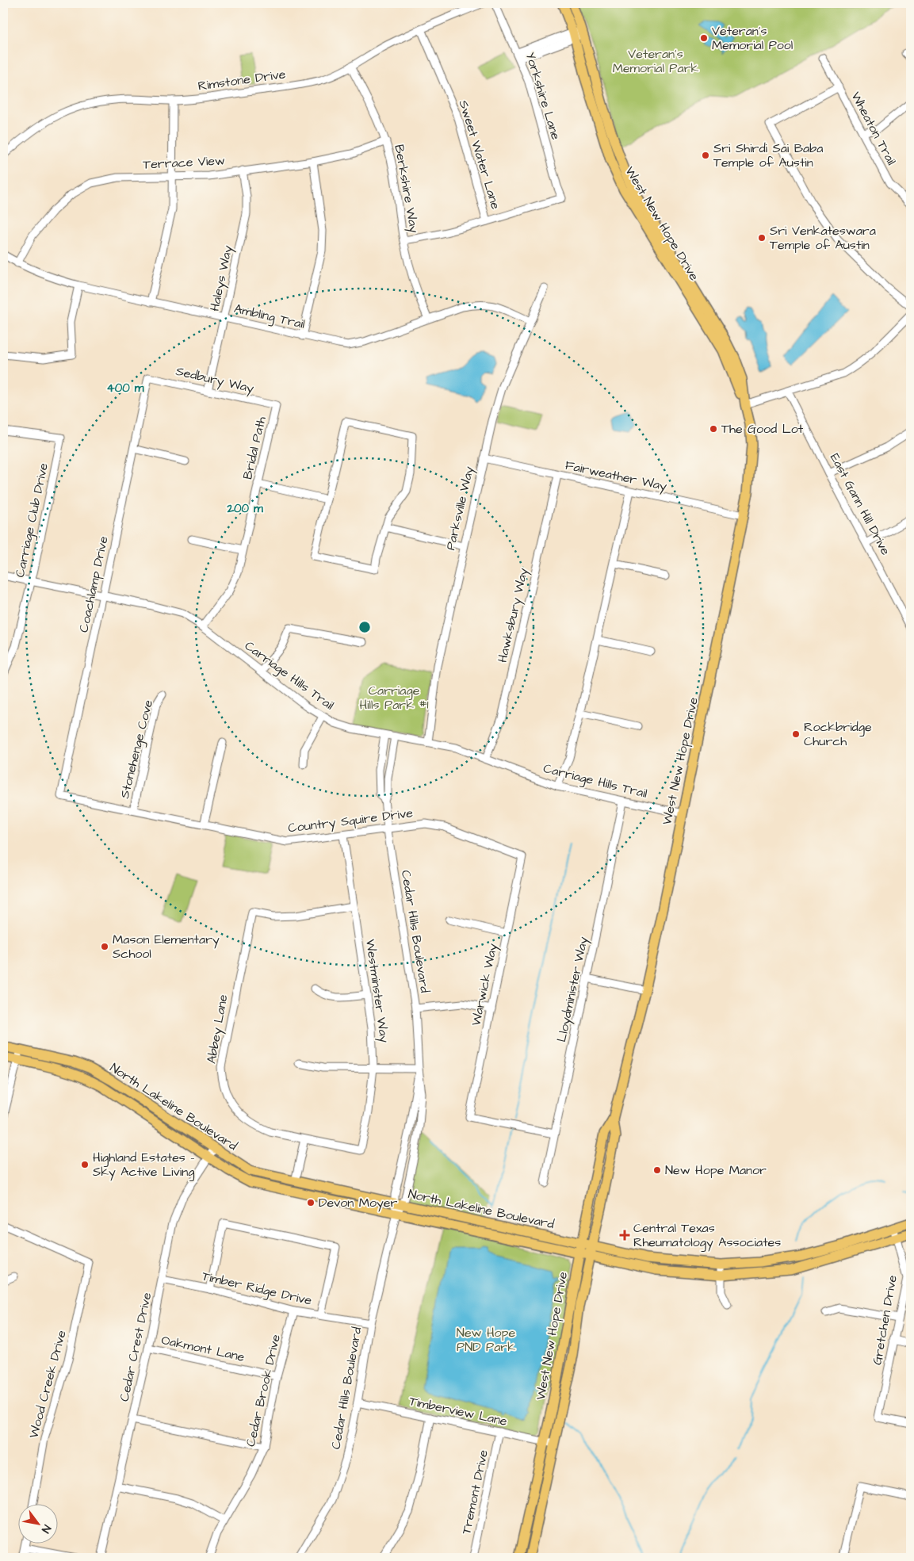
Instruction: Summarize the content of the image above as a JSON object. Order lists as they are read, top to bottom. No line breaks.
{"streets":{"main road":["West New Hope Drive","North Lakeline Boulevard"],"street":["Rimstone Drive","Yorkshire Lane","Wheaton Trail","Sweet Water Lane","Terrace View","Berkshire Way","Haleys Way","Ambling Trail","Sedbury Way","Bridal Path","Fairweather Way","East Gann Hill Drive","Parksville Way","Carriage Club Drive","Coachlamp Drive","Hawksbury Way","Carriage Hills Trail","Stonehenge Cove","Country Squire Drive","Cedar Hills Boulevard","Warwick Way","Lloydminister Way","Westminster Way","Abbey Lane","Timber Ridge Drive","Gretchen Drive","Cedar Crest Drive","Oakmont Lane","Wood Creek Drive","Cedar Brook Drive","Timberview Lane","Tremont Drive"]},"crossings":[["Rimstone Drive","Sweet Water Lane"],["Rimstone Drive","Berkshire Way"],["Yorkshire Lane","Sweet Water Lane"],["Terrace View","Berkshire Way"],["Terrace View","Haleys Way"],["Terrace View","Ambling Trail"],["Berkshire Way","Ambling Trail"],["West New Hope Drive","Fairweather Way"],["West New Hope Drive","Carriage Hills Trail"],["West New Hope Drive","North Lakeline Boulevard"],["West New Hope Drive","Timberview Lane"],["Haleys Way","Ambling Trail"],["Haleys Way","Sedbury Way"],["Ambling Trail","Parksville Way"],["Sedbury Way","Bridal Path"],["Sedbury Way","Coachlamp Drive"],["Bridal Path","Carriage Hills Trail"],["Fairweather Way","Parksville Way"],["Fairweather Way","Hawksbury Way"],["Parksville Way","Carriage Hills Trail"],["Carriage Club Drive","Carriage Hills Trail"],["Coachlamp Drive","Carriage Hills Trail"],["Coachlamp Drive","Country Squire Drive"],["Hawksbury Way","Carriage Hills Trail"],["Carriage Hills Trail","Cedar Hills Boulevard"],["Carriage Hills Trail","Lloydminister Way"],["Stonehenge Cove","Country Squire Drive"],["Country Squire Drive","Cedar Hills Boulevard"],["Country Squire Drive","Warwick Way"],["Country Squire Drive","Westminster Way"],["Cedar Hills Boulevard","North Lakeline Boulevard"],["Cedar Hills Boulevard","Timber Ridge Drive"],["Cedar Hills Boulevard","Timberview Lane"],["Warwick Way","Lloydminister Way"],["Westminster Way","Abbey Lane"],["North Lakeline Boulevard","Gretchen Drive"],["North Lakeline Boulevard","Cedar Crest Drive"],["Timber Ridge Drive","Cedar Crest Drive"],["Timber Ridge Drive","Cedar Brook Drive"],["Cedar Crest Drive","Oakmont Lane"],["Oakmont Lane","Cedar Brook Drive"],["Timberview Lane","Tremont Drive"]],"parks":["Veteran's Memorial Park","Carriage Hills Park #1","New Hope PND Park"],"places":{"other":["Veteran's Memorial Pool","Sri Shirdi Sai Baba Temple of Austin","Sri Venkateswara Temple of Austin","The Good Lot","Rockbridge Church","Mason Elementary School","Highland Estates - Sky Active Living","New Hope Manor","Devon Moyer"],"health":["Central Texas Rheumatology Associates"]},"north":"bottom right","rings":["400 m","200 m"]}
